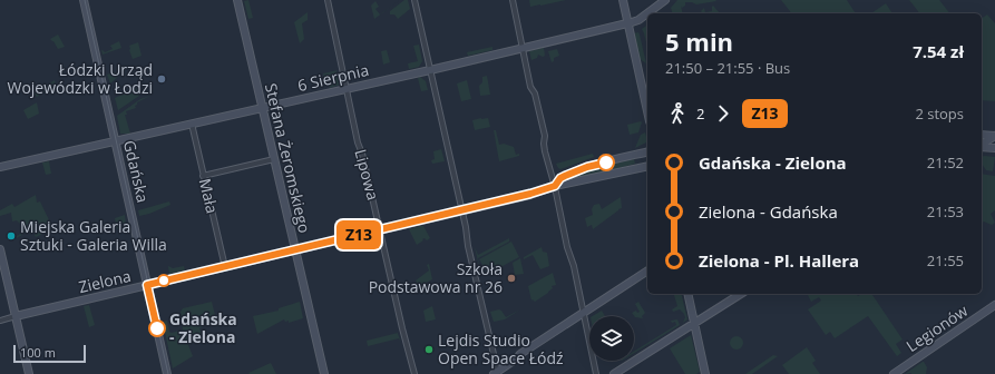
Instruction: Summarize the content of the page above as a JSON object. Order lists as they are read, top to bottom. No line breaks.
{"streets":{"street":["6 Sierpnia","Stefana Żeromskiego","Gdańska","Lipowa","Mała","Zielona","Legionów"]},"crossings":[["6 Sierpnia","Stefana Żeromskiego"],["6 Sierpnia","Gdańska"],["6 Sierpnia","Lipowa"],["6 Sierpnia","Mała"],["Stefana Żeromskiego","Zielona"],["Gdańska","Zielona"],["Lipowa","Zielona"],["Mała","Zielona"]],"places":["Łódzki Urząd Wojewódzki w Łodzi","Miejska Galeria Sztuki - Galeria Willa","Szkoła Podstawowa nr 26","Gdańska - Zielona","Lejdis Studio Open Space Łódź"],"lines":["bus line Z13"],"scale_bar":"100 m","page":{"on_map":"Z13","heading":["5 min","21:50 – 21:55 · Bus","7.54 zł"],"legs":["2","Z13","2 stops"],"list":[{"name":"Gdańska - Zielona","value":"21:52"},{"name":"Zielona - Gdańska","value":"21:53"},{"name":"Zielona - Pl. Hallera","value":"21:55"}],"scale":"100 m"}}
